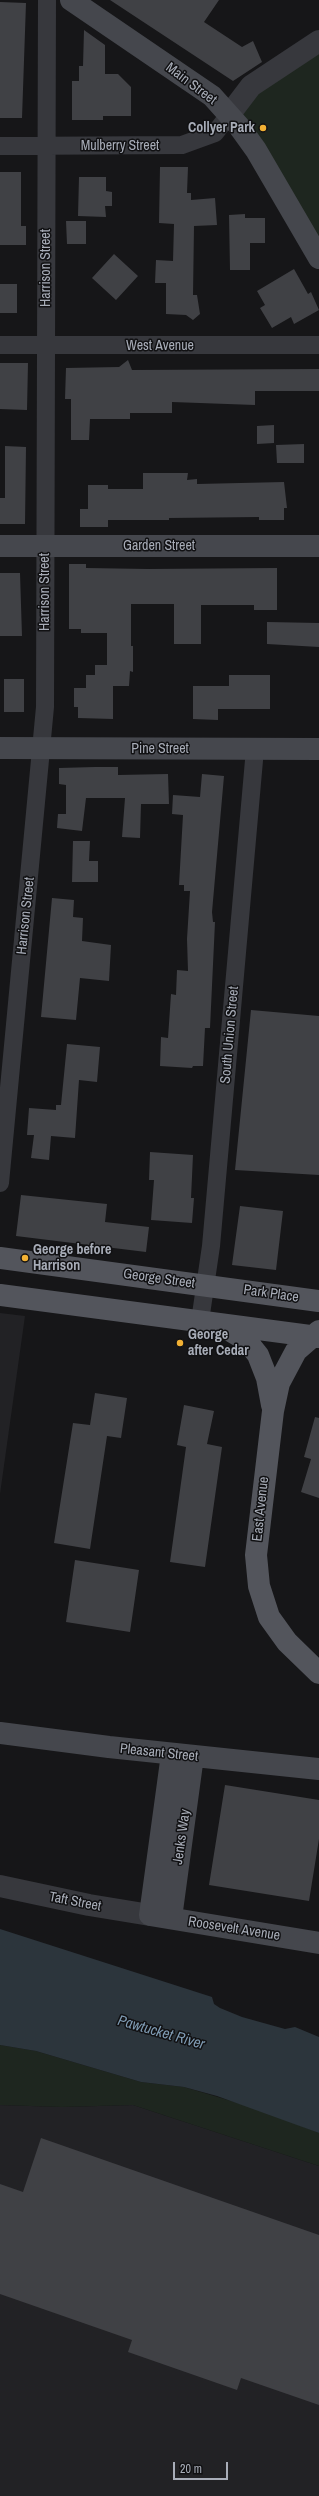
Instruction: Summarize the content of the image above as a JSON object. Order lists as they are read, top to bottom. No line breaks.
{"streets":{"main road":["Main Street","Garden Street","Pine Street","George Street","Park Place","East Avenue","Pleasant Street","Jenks Way","Roosevelt Avenue"],"street":["Mulberry Street","Harrison Street","West Avenue","South Union Street","Taft Street"]},"crossings":[["Main Street","Mulberry Street"],["Mulberry Street","Harrison Street"],["Harrison Street","West Avenue"],["Harrison Street","Garden Street"],["Harrison Street","Pine Street"],["Pine Street","South Union Street"],["South Union Street","George Street"],["South Union Street","Park Place"],["George Street","Park Place"],["Pleasant Street","Jenks Way"],["Jenks Way","Taft Street"],["Jenks Way","Roosevelt Avenue"],["Taft Street","Roosevelt Avenue"]],"water":["Pawtucket River"],"places":["Collyer Park","George before Harrison","George after Cedar"],"scale_bar":"20 m"}
